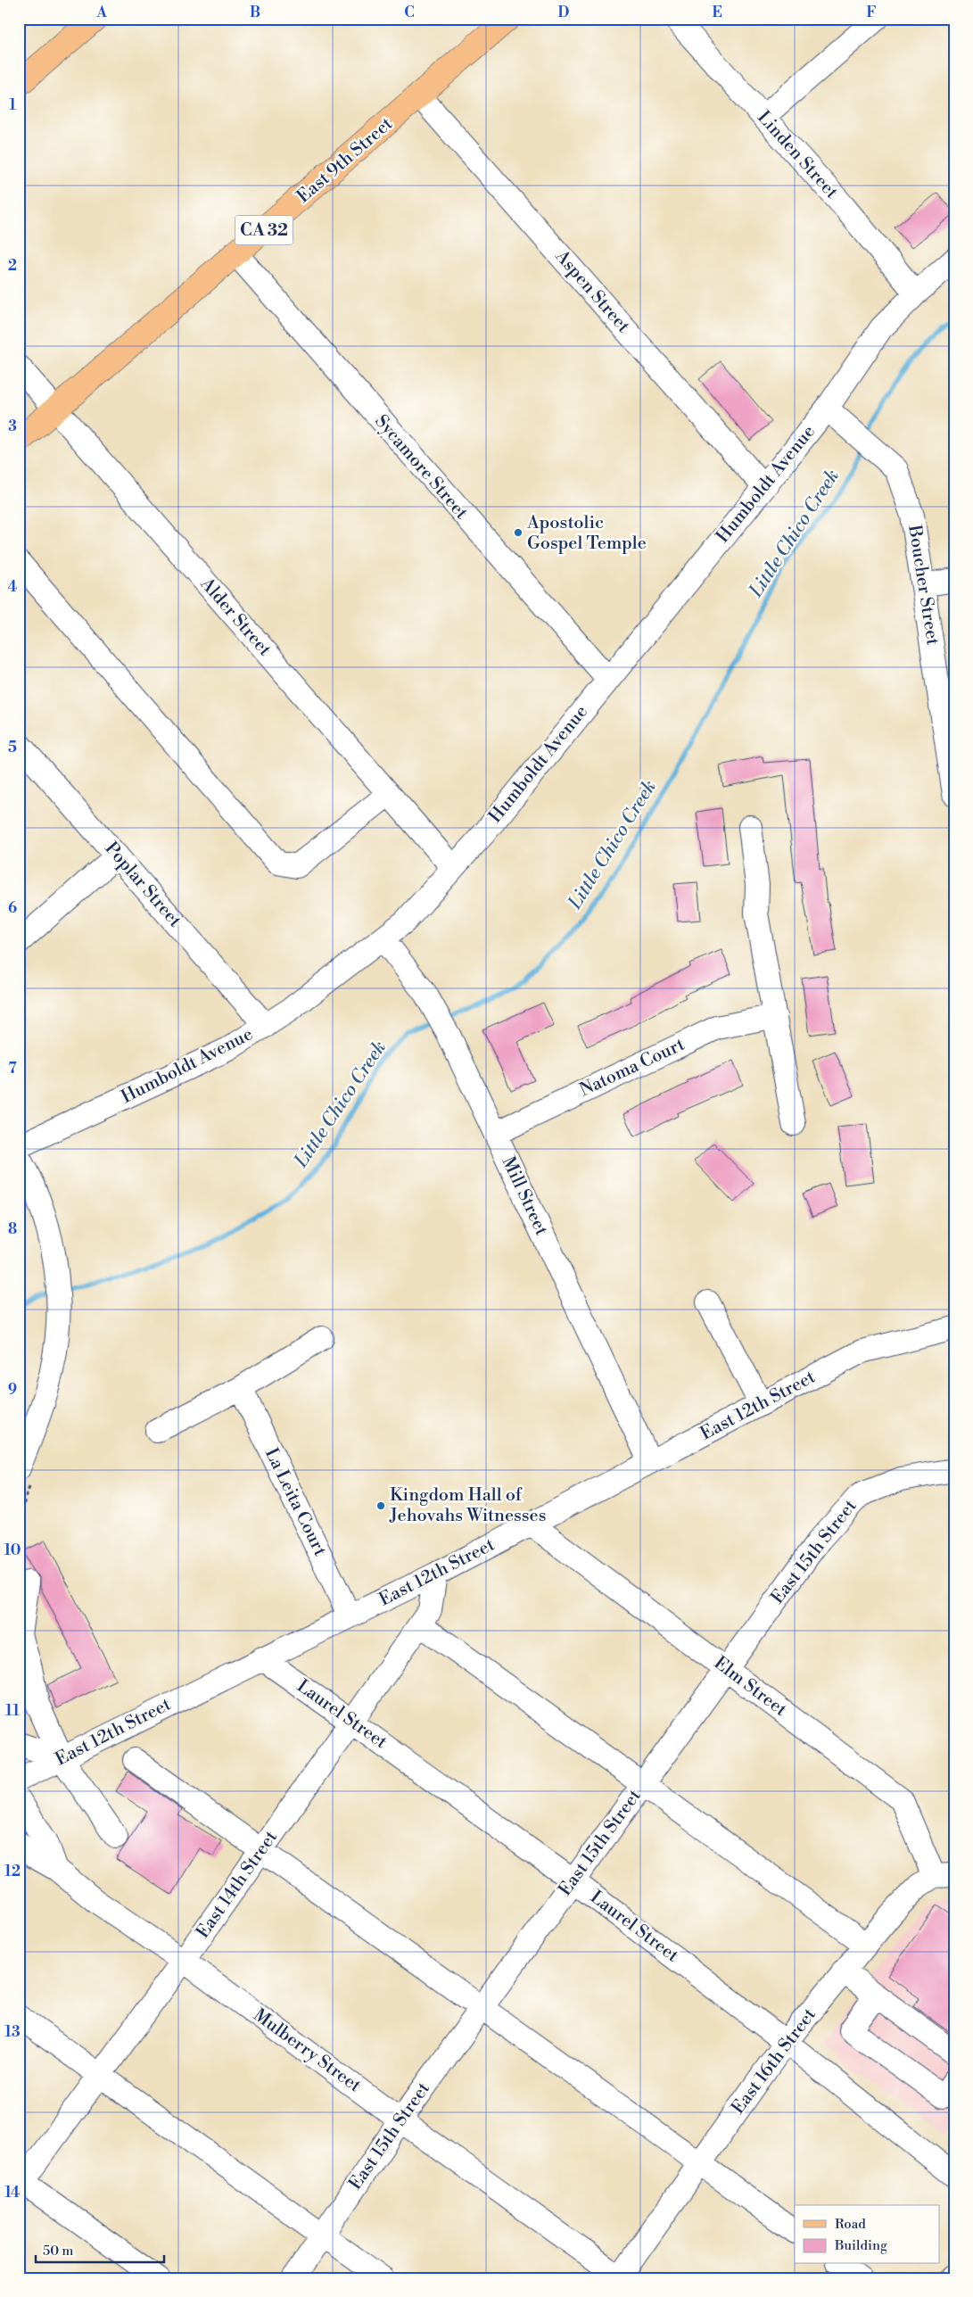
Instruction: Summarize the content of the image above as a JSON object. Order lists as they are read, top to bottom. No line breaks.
{"streets":{"main road":["East 9th Street","CA 32"],"street":["Linden Street","Aspen Street","Sycamore Street","Humboldt Avenue","Boucher Street","Alder Street","Poplar Street","Natoma Court","Mill Street","East 12th Street","La Leita Court","East 15th Street","Elm Street","Laurel Street","East 14th Street","Mulberry Street","East 16th Street"]},"crossings":[["Linden Street","Humboldt Avenue"],["East 9th Street","Aspen Street"],["East 9th Street","Sycamore Street"],["East 9th Street","Alder Street"],["Aspen Street","Humboldt Avenue"],["Sycamore Street","Humboldt Avenue"],["Humboldt Avenue","Boucher Street"],["Humboldt Avenue","Alder Street"],["Humboldt Avenue","Poplar Street"],["Humboldt Avenue","Mill Street"],["Natoma Court","Mill Street"],["Mill Street","East 12th Street"],["East 12th Street","La Leita Court"],["East 12th Street","Elm Street"],["East 12th Street","Laurel Street"],["East 12th Street","East 14th Street"],["East 15th Street","Elm Street"],["East 15th Street","Laurel Street"],["East 15th Street","Mulberry Street"],["Elm Street","East 16th Street"],["Laurel Street","East 14th Street"],["Laurel Street","East 16th Street"],["East 14th Street","Mulberry Street"],["Mulberry Street","East 16th Street"]],"water":["Little Chico Creek"],"places":["Apostolic Gospel Temple","Kingdom Hall of Jehovahs Witnesses"],"legend":["Road","Building"],"scale_bar":"50 m","grid":{"columns":["A","B","C","D","E","F"],"rows":["1","2","3","4","5","6","7","8","9","10","11","12","13","14"]}}
